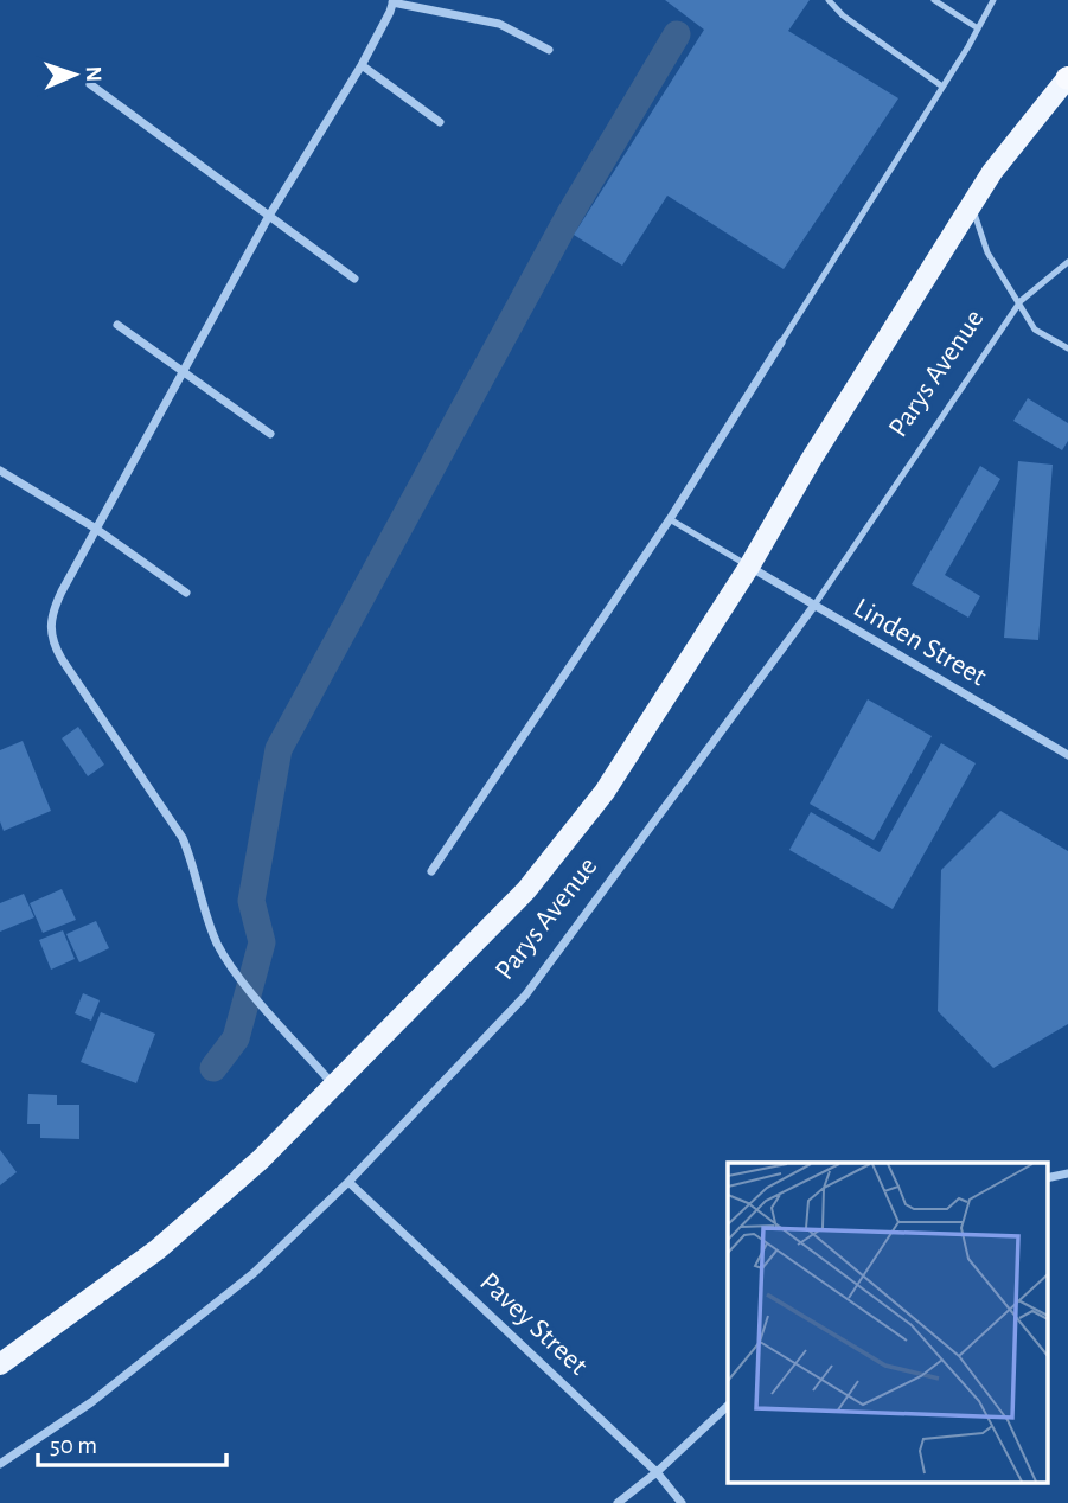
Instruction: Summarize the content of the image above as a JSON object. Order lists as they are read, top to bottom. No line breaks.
{"streets":{"main road":["Parys Avenue"],"street":["Linden Street","Pavey Street"]},"crossings":[["Parys Avenue","Linden Street"],["Parys Avenue","Pavey Street"]],"scale_bar":"50 m","north":"right"}
